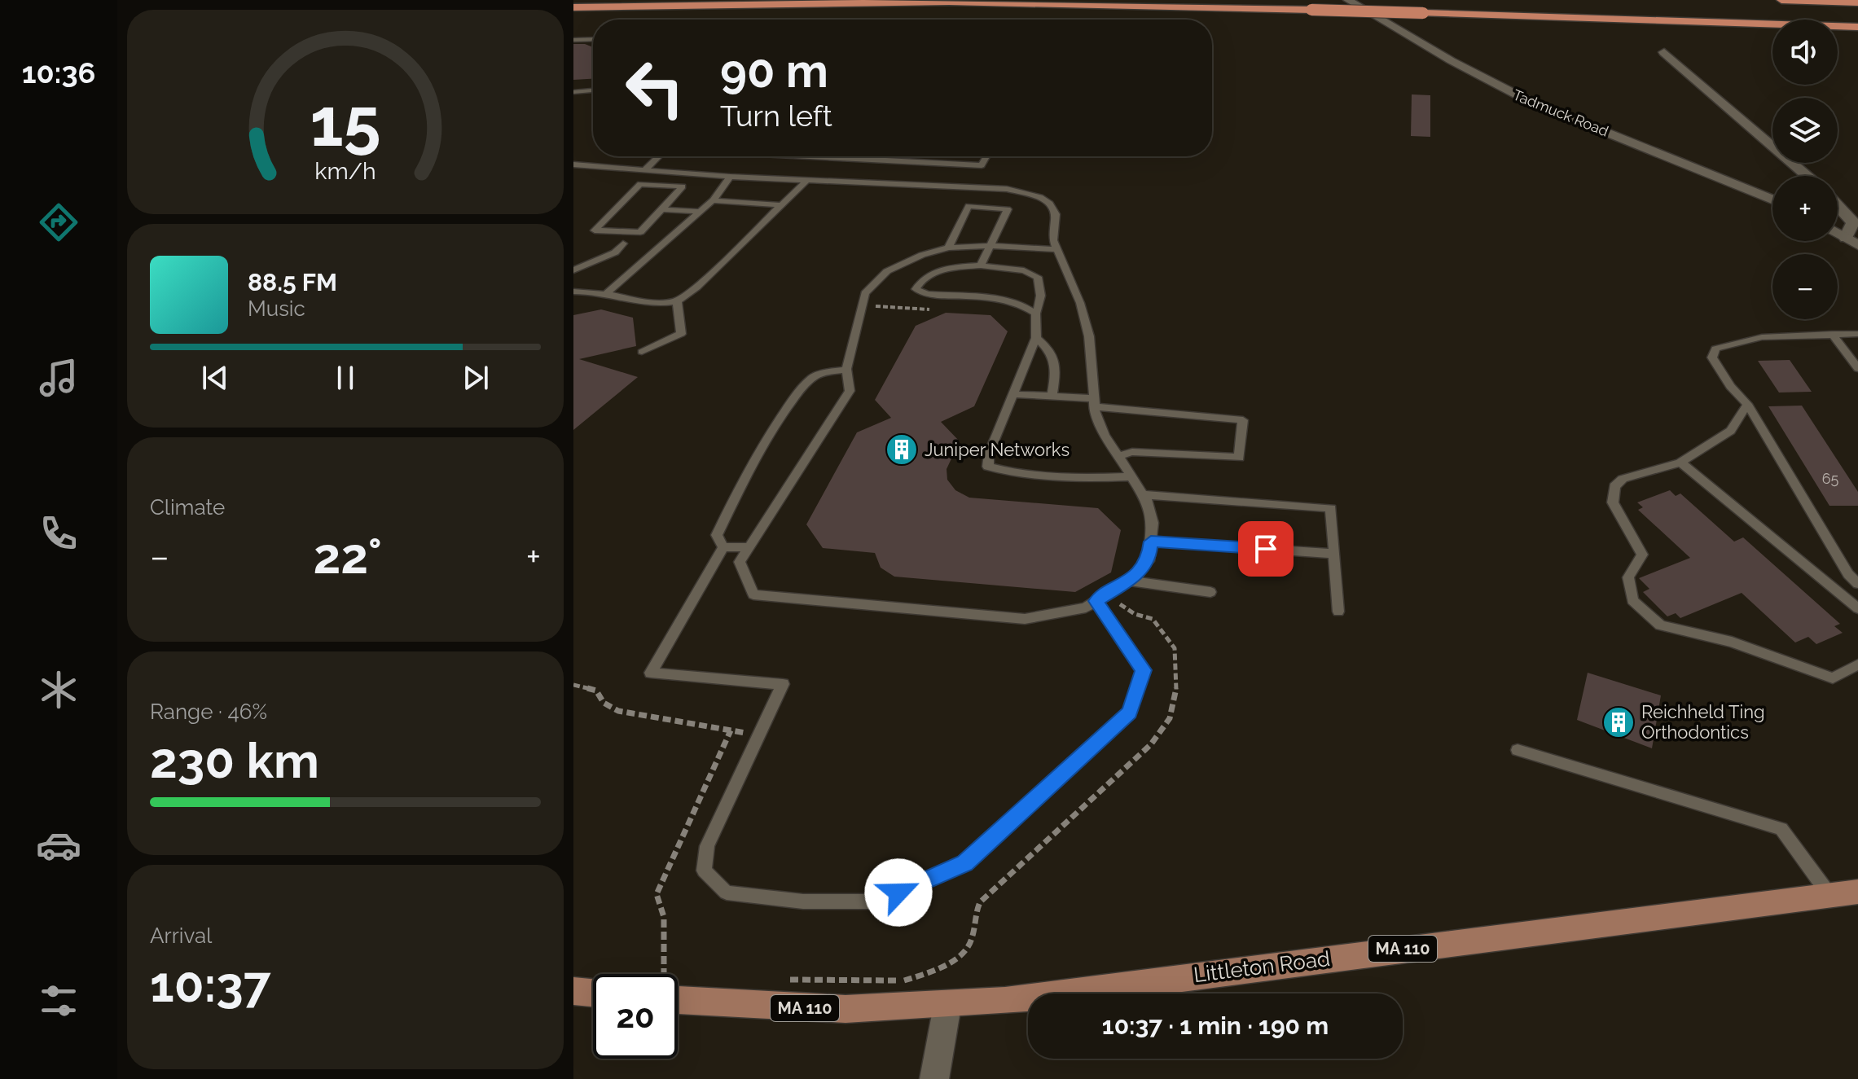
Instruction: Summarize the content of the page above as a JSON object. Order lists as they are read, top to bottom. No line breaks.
{"streets":{"main road":["MA 110","Littleton Road"],"street":["Tadmuck Road"]},"places":{"building":["Juniper Networks","Reichheld Ting Orthodontics"]},"house_numbers":["65"],"page":{"tabs":"10:36","map_buttons":["+","−"],"turn":["90 m","Turn left"],"song":["88.5 FM","Music"],"tile":["Climate",["Range · 46%","230 km"],["Arrival","10:37"]],"heat":["−","22°","+"],"limit":"20","trip":"10:37 · 1 min · 190 m","gauge":["15","km/h"]}}
